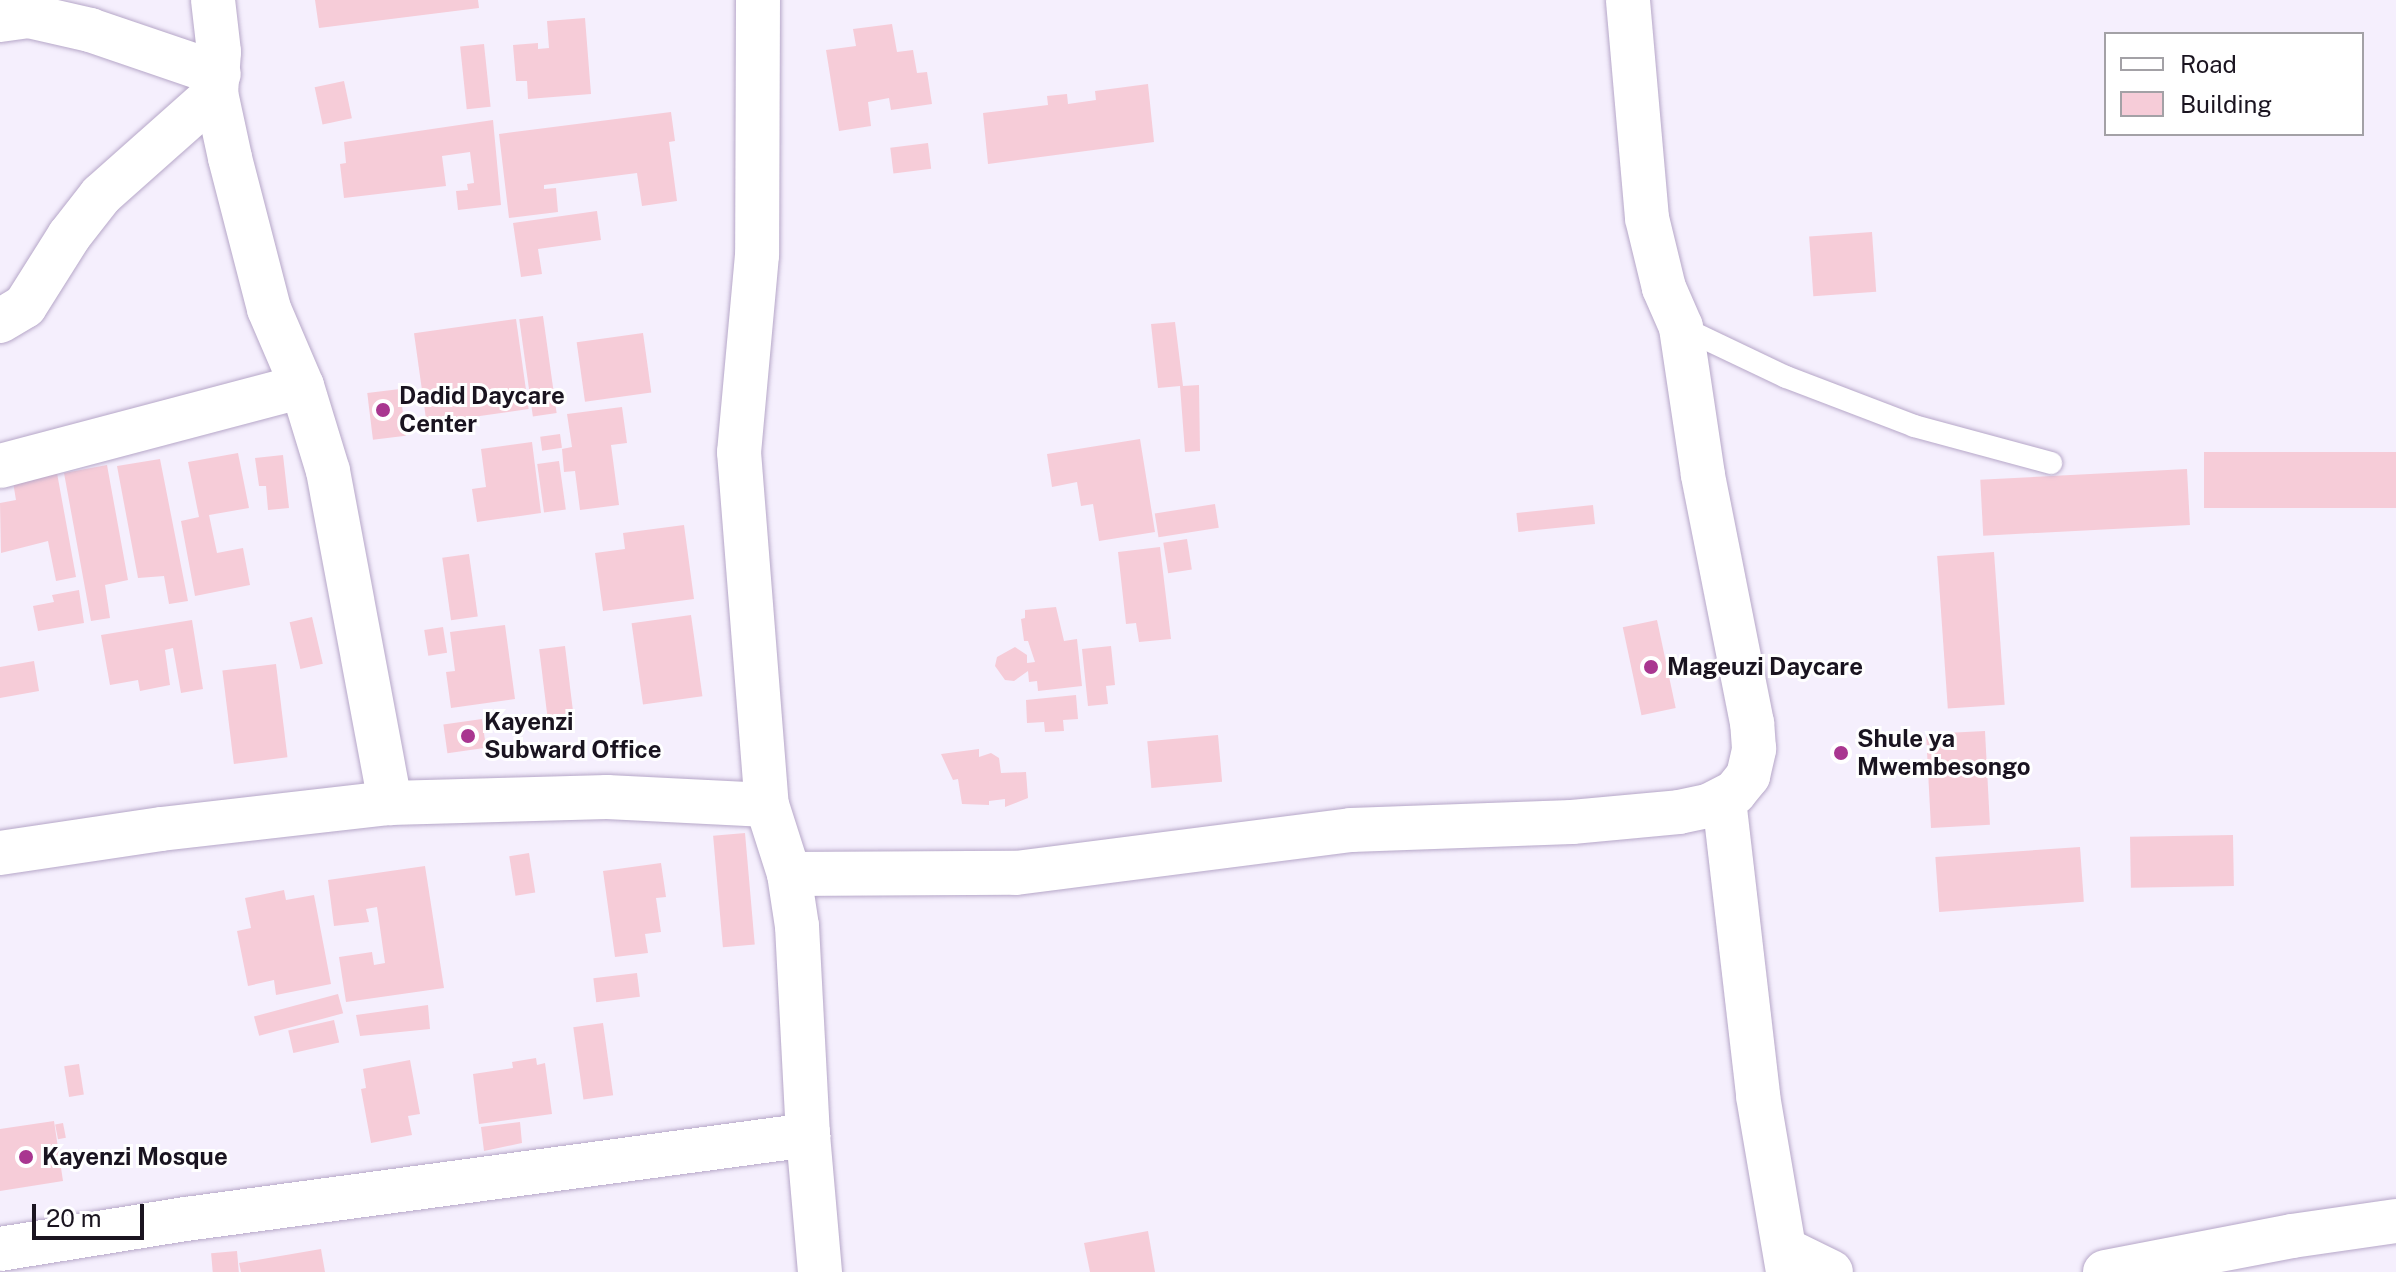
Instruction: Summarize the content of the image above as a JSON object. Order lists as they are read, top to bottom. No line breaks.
{"places":["Dadid Daycare Center","Mageuzi Daycare","Kayenzi Subward Office","Shule ya Mwembesongo","Kayenzi Mosque"],"legend":["Road","Building"],"scale_bar":"20 m"}
